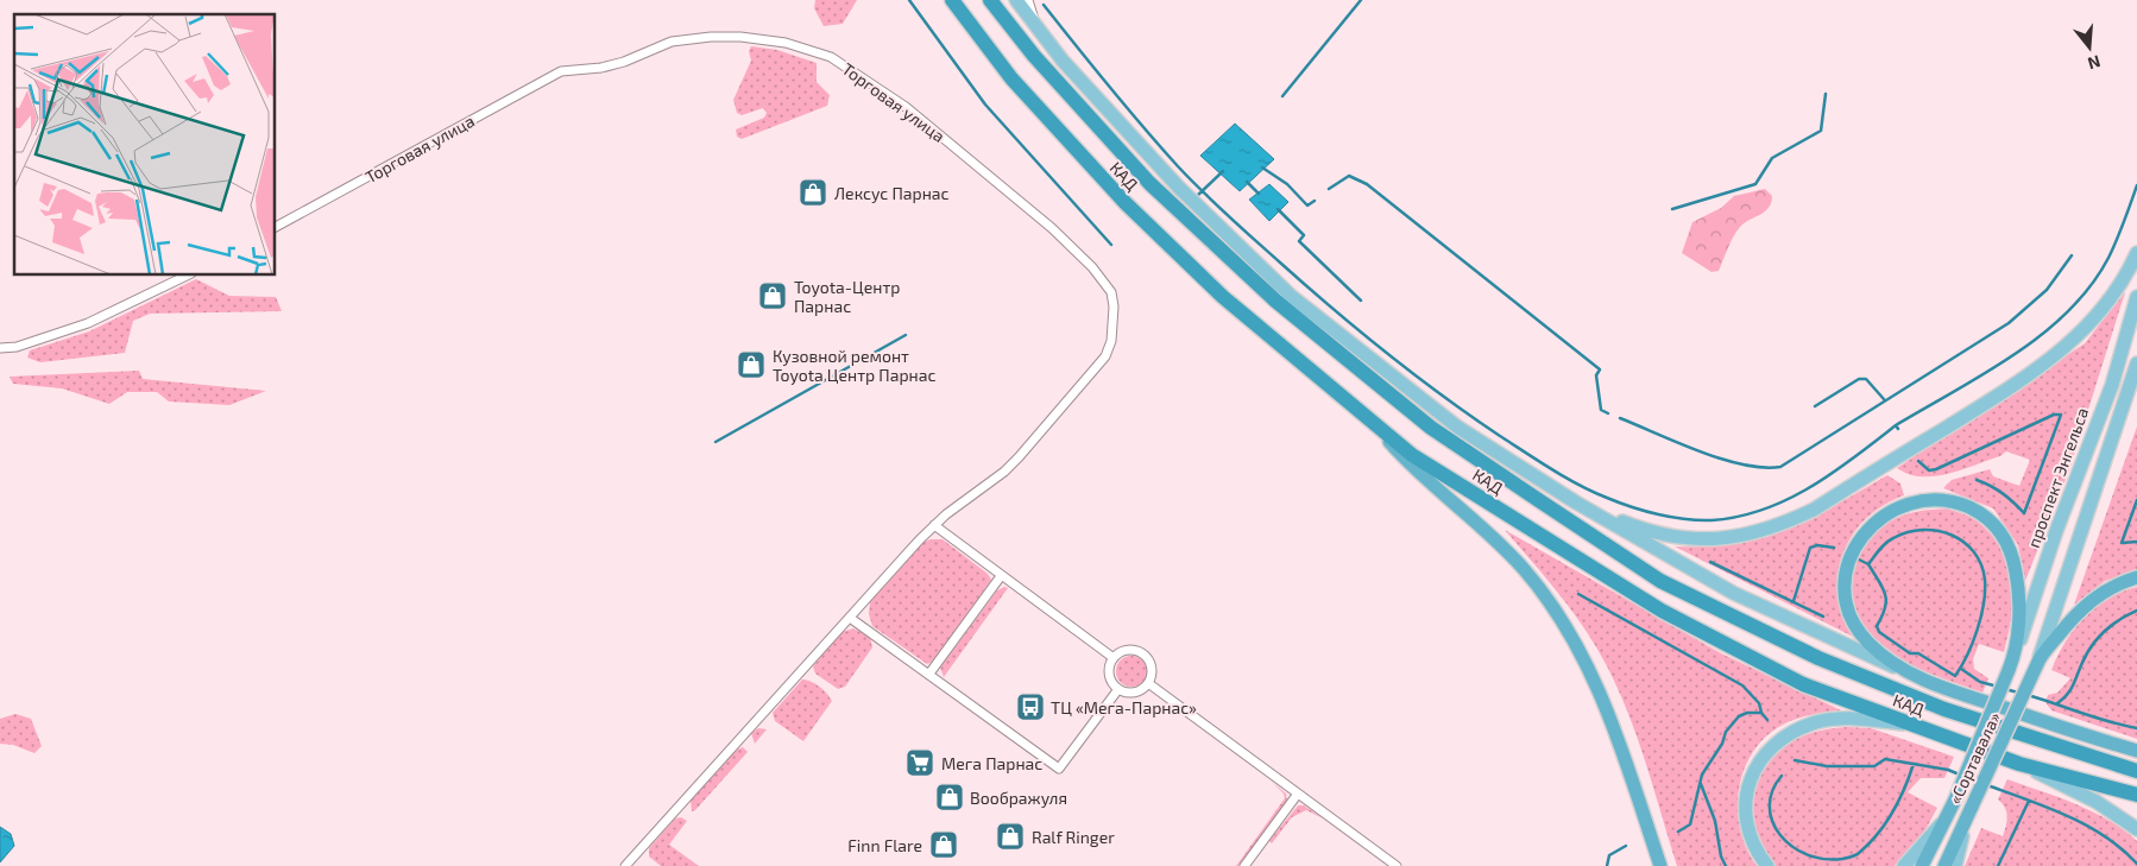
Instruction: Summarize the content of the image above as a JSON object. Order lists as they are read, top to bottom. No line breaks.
{"streets":{"highway":["КАД","проспект Энгельса","«Сортавала»"],"street":["Торговая улица"]},"crossings":[["проспект Энгельса","«Сортавала»"]],"places":{"shop":["Лексус Парнас","Toyota-Центр Парнас","Кузовной ремонт Toyota Центр Парнас","Воображуля","Ralf Ringer","Finn Flare"],"bus stop":["ТЦ «Мега-Парнас»"],"supermarket":["Мега Парнас"]},"north":"bottom"}
